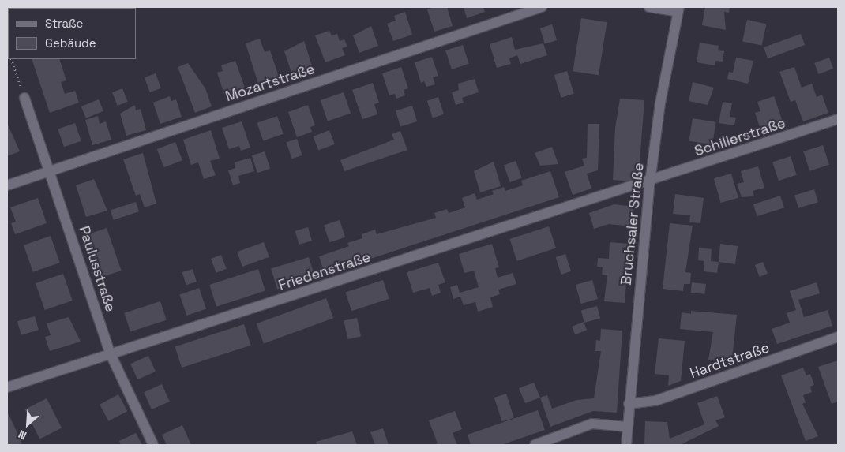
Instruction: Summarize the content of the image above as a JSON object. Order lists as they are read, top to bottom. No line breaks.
{"streets":{"street":["Mozartstraße","Schillerstraße","Bruchsaler Straße","Paulusstraße","Friedenstraße","Hardtstraße"]},"crossings":[["Mozartstraße","Paulusstraße"],["Schillerstraße","Bruchsaler Straße"],["Schillerstraße","Friedenstraße"],["Bruchsaler Straße","Friedenstraße"],["Bruchsaler Straße","Hardtstraße"],["Paulusstraße","Friedenstraße"]],"legend":["Straße","Gebäude"],"north":"bottom left"}
